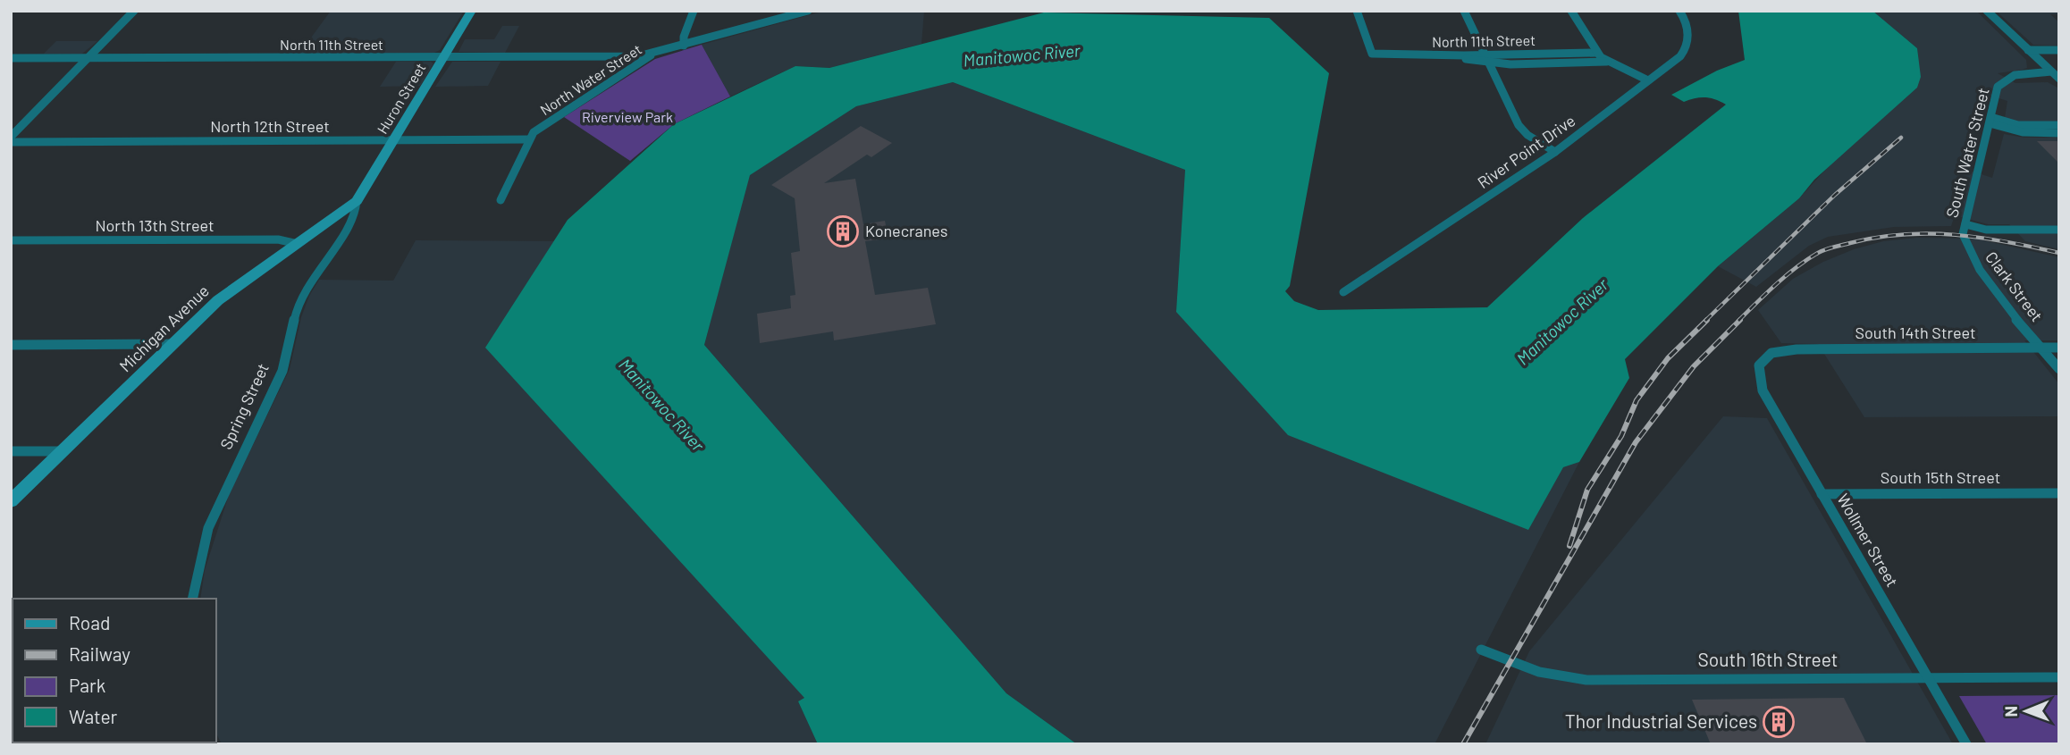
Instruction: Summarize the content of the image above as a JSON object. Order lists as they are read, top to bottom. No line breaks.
{"streets":{"street":["North 11th Street","North Water Street","Huron Street","North 12th Street","River Point Drive","South Water Street","North 13th Street","Clark Street","Michigan Avenue","South 14th Street","Spring Street","South 15th Street","Wollmer Street","South 16th Street"]},"crossings":[["North 11th Street","North Water Street"],["North 11th Street","Huron Street"],["North Water Street","North 12th Street"],["Huron Street","North 12th Street"],["Huron Street","Michigan Avenue"],["Huron Street","Spring Street"],["South Water Street","Clark Street"],["North 13th Street","Michigan Avenue"],["Clark Street","South 14th Street"],["Michigan Avenue","Spring Street"],["South 14th Street","Wollmer Street"],["South 15th Street","Wollmer Street"],["Wollmer Street","South 16th Street"]],"water":["Manitowoc River"],"parks":["Riverview Park"],"places":{"building":["Konecranes","Thor Industrial Services"]},"legend":["Road","Railway","Park","Water"],"north":"left"}
